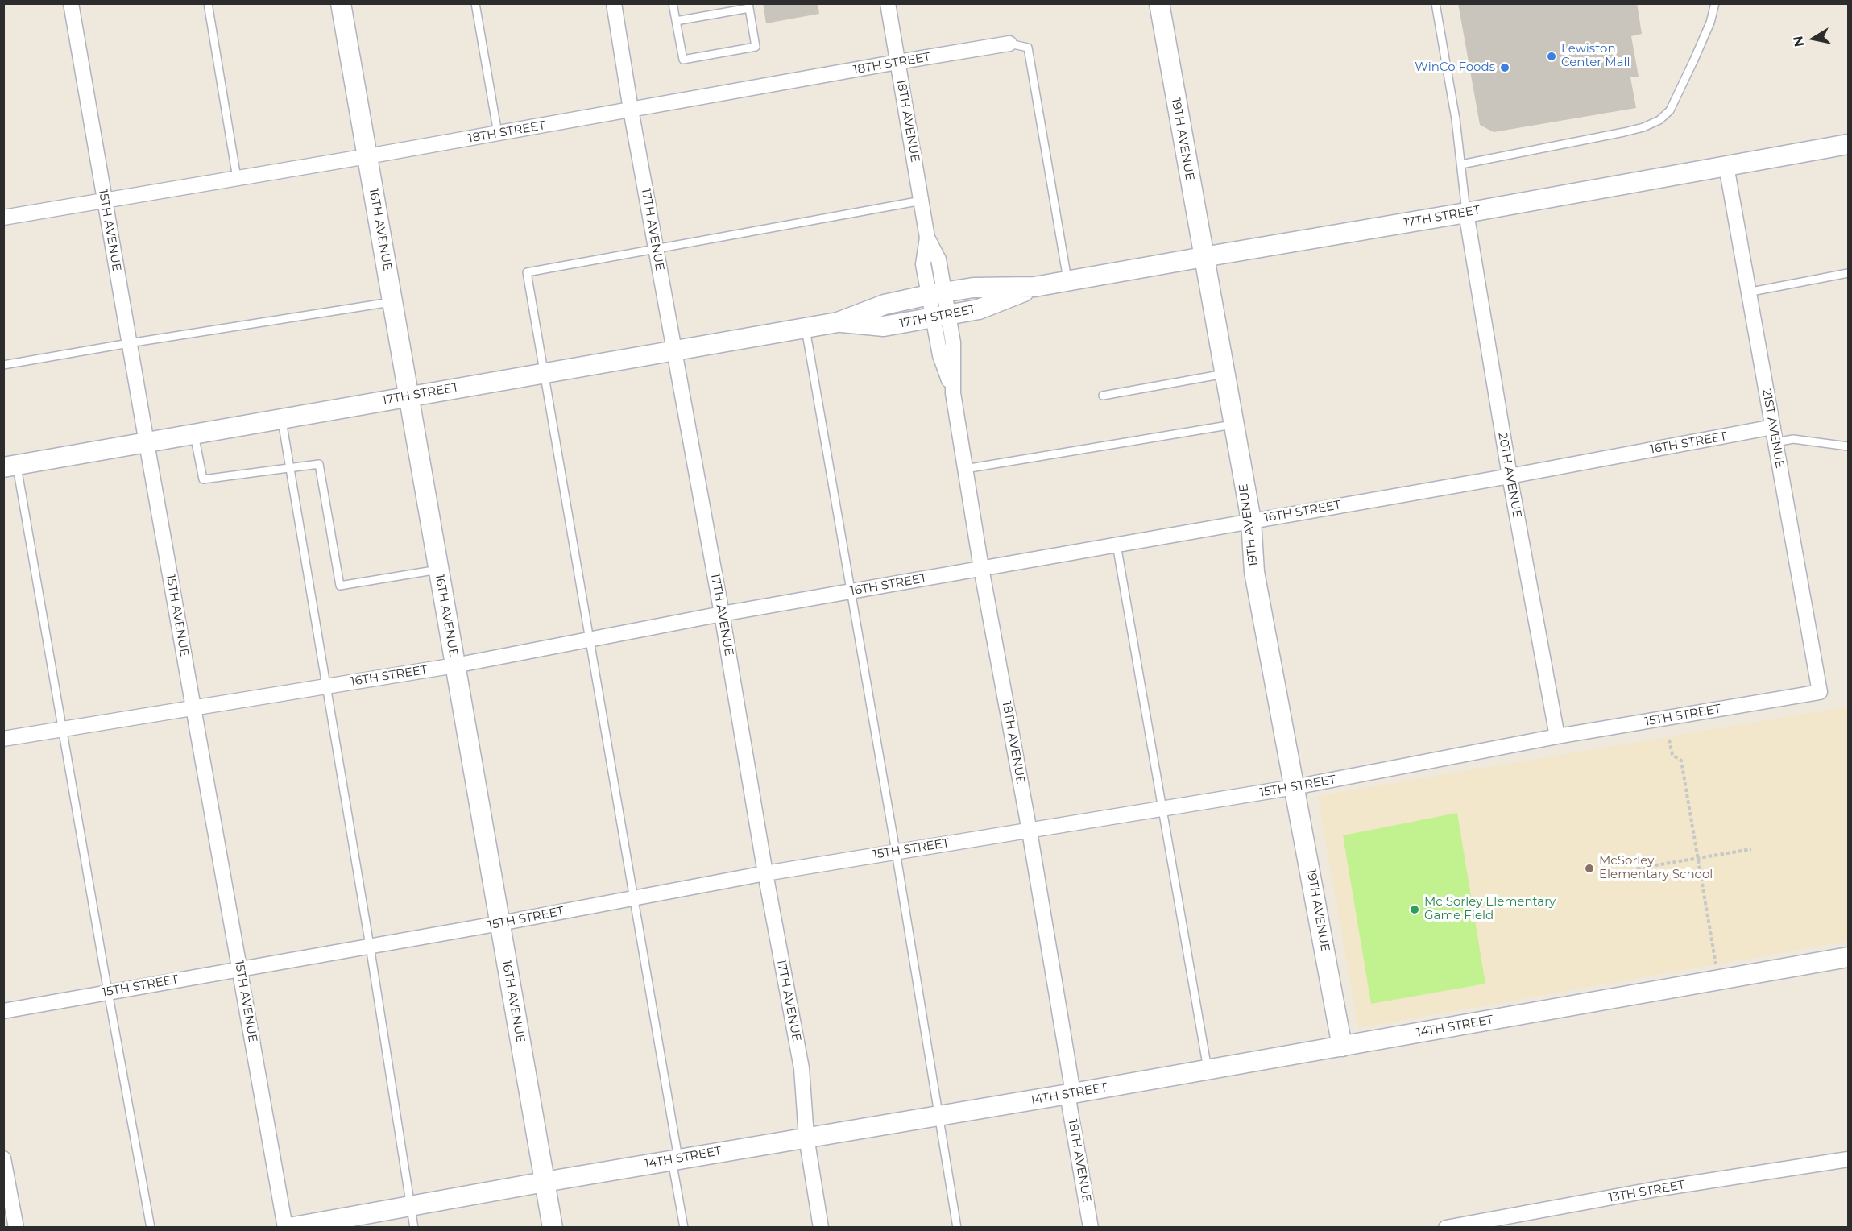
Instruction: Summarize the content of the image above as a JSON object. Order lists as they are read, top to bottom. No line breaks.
{"streets":{"main road":["19TH AVENUE","17TH STREET","16TH AVENUE","14TH STREET"],"street":["18TH STREET","18TH AVENUE","17TH AVENUE","15TH AVENUE","21ST AVENUE","16TH STREET","20TH AVENUE","15TH STREET","13TH STREET"]},"crossings":[["18TH STREET","18TH AVENUE"],["18TH STREET","16TH AVENUE"],["18TH STREET","17TH AVENUE"],["18TH STREET","15TH AVENUE"],["18TH AVENUE","17TH STREET"],["18TH AVENUE","16TH STREET"],["18TH AVENUE","15TH STREET"],["18TH AVENUE","14TH STREET"],["19TH AVENUE","17TH STREET"],["19TH AVENUE","16TH STREET"],["19TH AVENUE","15TH STREET"],["19TH AVENUE","14TH STREET"],["17TH STREET","16TH AVENUE"],["17TH STREET","17TH AVENUE"],["17TH STREET","15TH AVENUE"],["17TH STREET","21ST AVENUE"],["17TH STREET","20TH AVENUE"],["16TH AVENUE","16TH STREET"],["16TH AVENUE","15TH STREET"],["16TH AVENUE","14TH STREET"],["17TH AVENUE","16TH STREET"],["17TH AVENUE","15TH STREET"],["17TH AVENUE","14TH STREET"],["15TH AVENUE","16TH STREET"],["15TH AVENUE","15TH STREET"],["21ST AVENUE","16TH STREET"],["21ST AVENUE","15TH STREET"],["16TH STREET","20TH AVENUE"],["20TH AVENUE","15TH STREET"]],"places":["Lewiston Center Mall","WinCo Foods","McSorley Elementary School","Mc Sorley Elementary Game Field"],"north":"left"}
